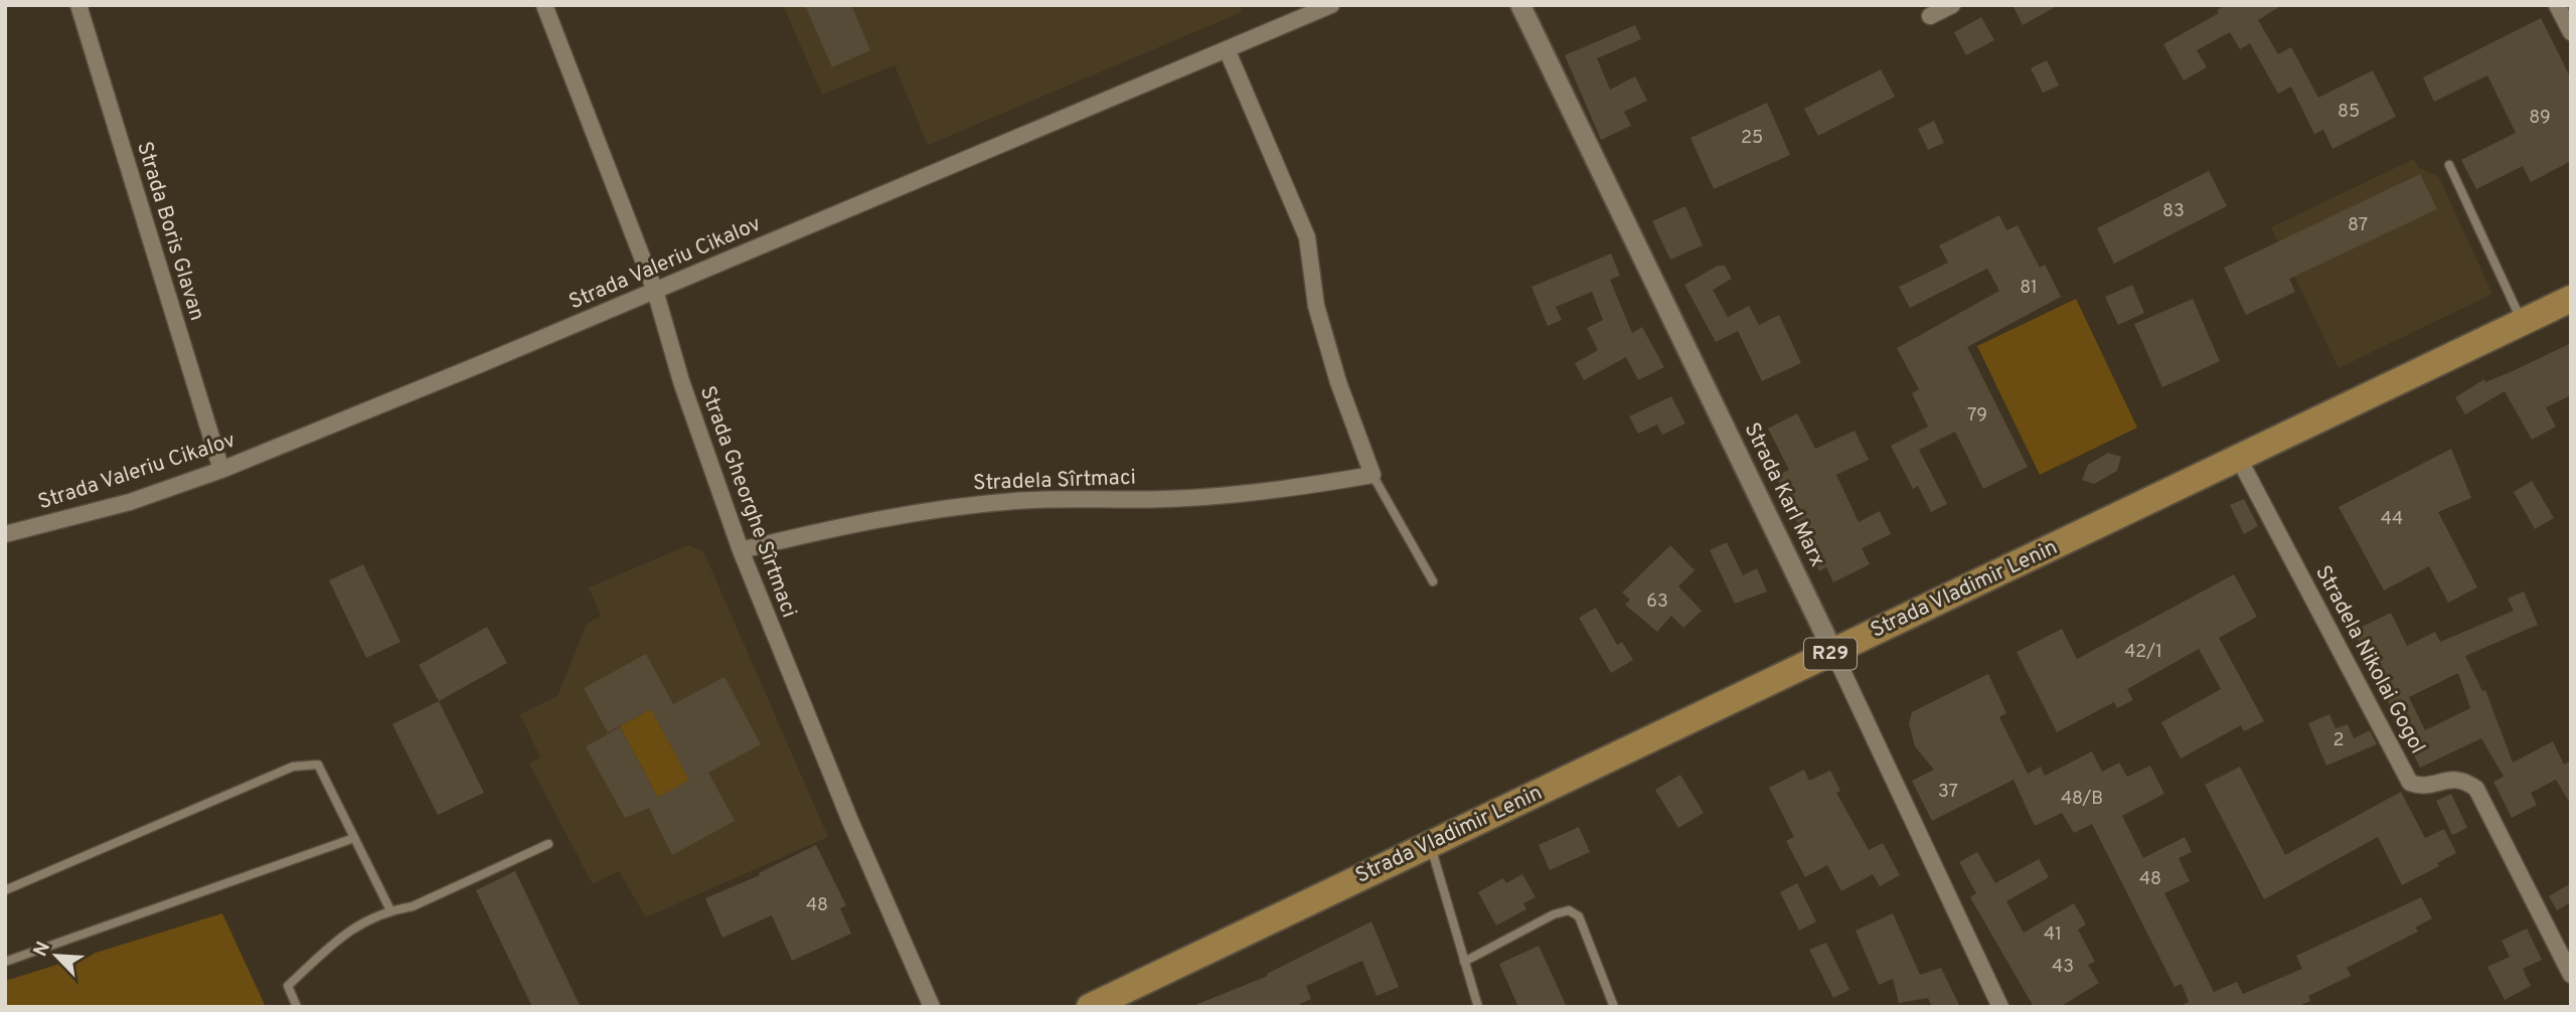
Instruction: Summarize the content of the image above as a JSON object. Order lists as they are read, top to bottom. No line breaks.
{"streets":{"main road":["Strada Vladimir Lenin","R29"],"street":["Strada Boris Glavan","Strada Valeriu Cikalov","Stradela Sîrtmaci","Strada Karl Marx","Strada Gheorghe Sîrtmaci","Stradela Nikolai Gogol"]},"crossings":[["Strada Boris Glavan","Strada Valeriu Cikalov"],["Strada Valeriu Cikalov","Strada Gheorghe Sîrtmaci"],["Stradela Sîrtmaci","Strada Gheorghe Sîrtmaci"],["Strada Karl Marx","Strada Vladimir Lenin"],["Strada Vladimir Lenin","Stradela Nikolai Gogol"]],"house_numbers":["85","89","25","83","87","81","79","44","63","42/1","2","37","48/B","48","48","41","43"],"north":"top left"}
